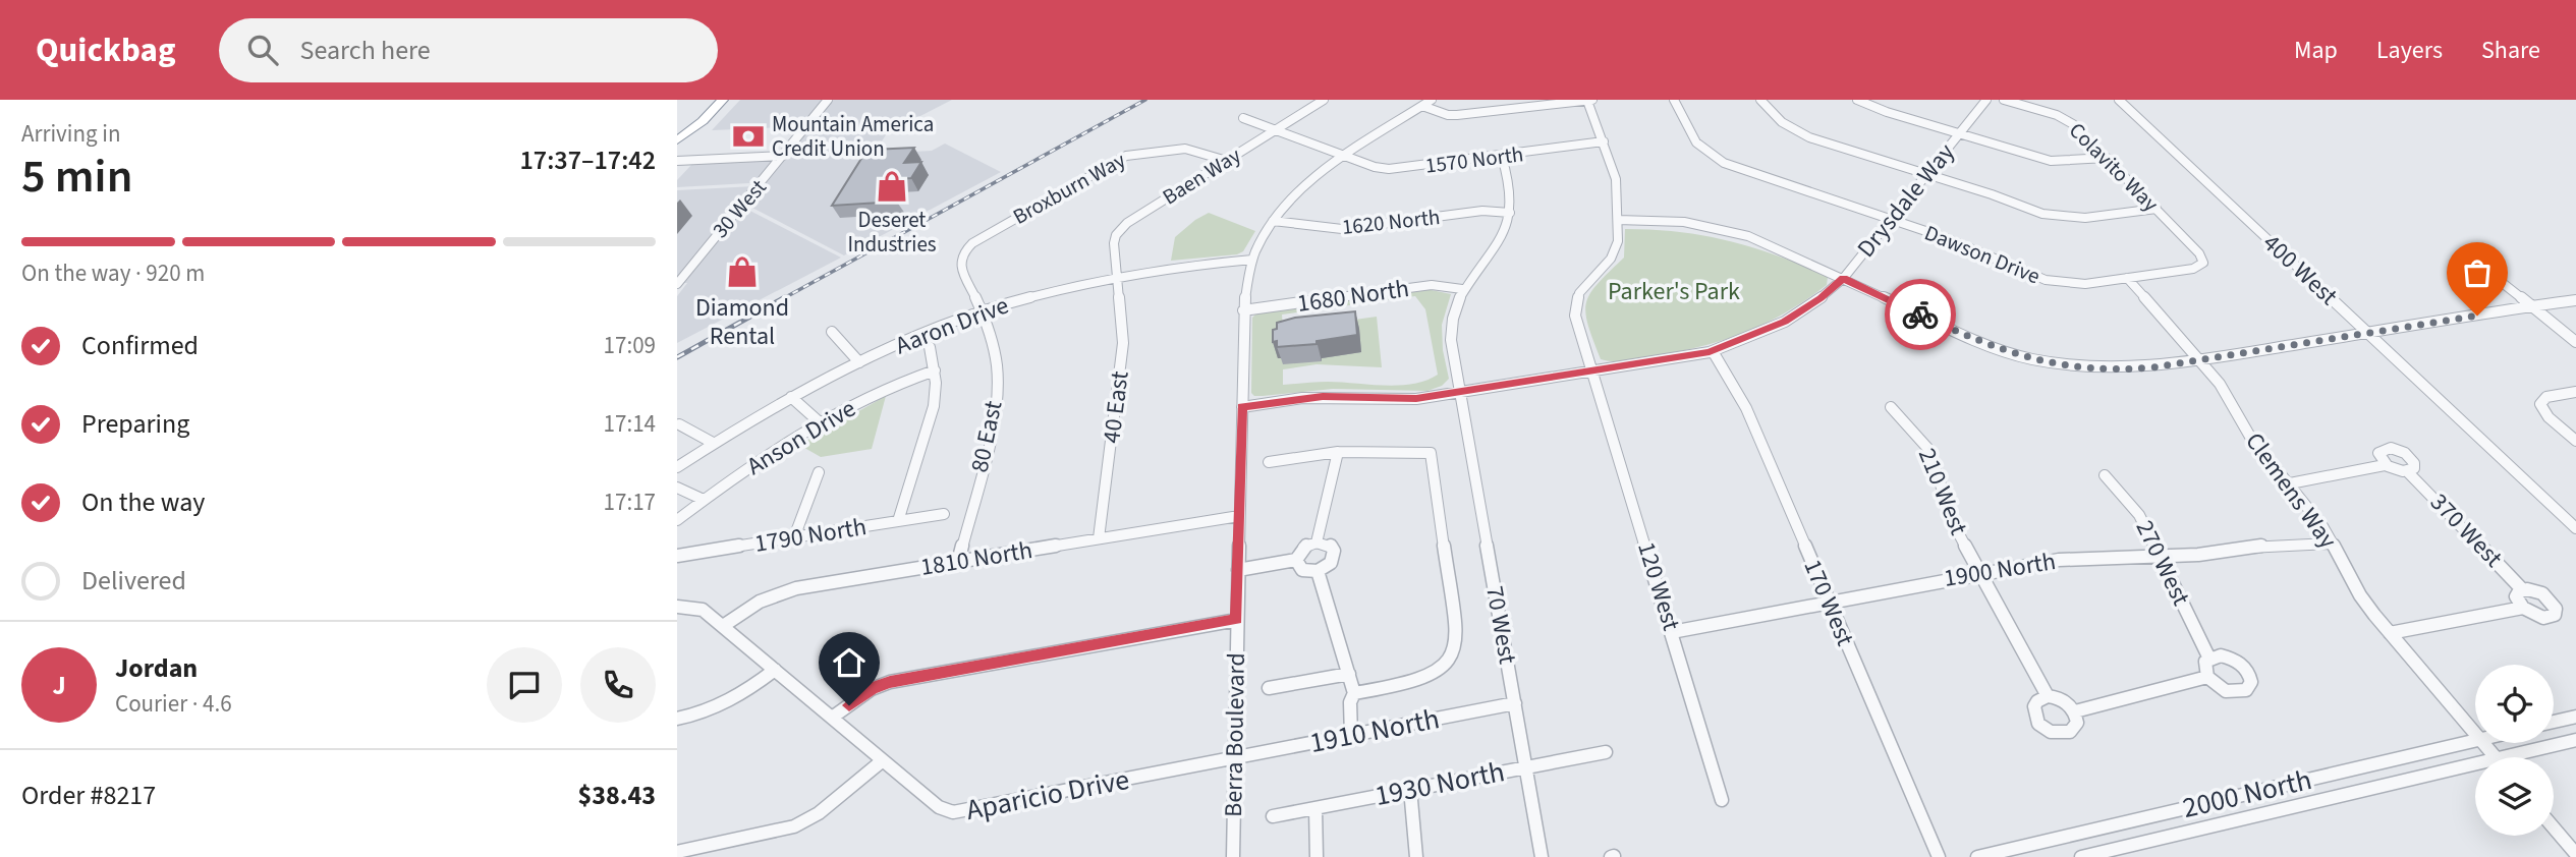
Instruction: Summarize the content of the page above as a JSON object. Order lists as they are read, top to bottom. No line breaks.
{"streets":{"street":["1570 North","Colavito Way","Baen Way","Broxburn Way","Drysdale Way","30 West","1620 North","Dawson Drive","400 West","1680 North","Aaron Drive","40 East","80 East","Anson Drive","Clemens Way","210 West","370 West","1790 North","1810 North","270 West","1900 North","120 West","170 West","70 West","1910 North","Berra Boulevard","1930 North","2000 North","Aparicio Drive"]},"crossings":[["1570 North","Baen Way"],["1570 North","Berra Boulevard"],["Colavito Way","Dawson Drive"],["Baen Way","Broxburn Way"],["Baen Way","Aaron Drive"],["Baen Way","40 East"],["Broxburn Way","80 East"],["Drysdale Way","Dawson Drive"],["Drysdale Way","120 West"],["Drysdale Way","170 West"],["Drysdale Way","70 West"],["Drysdale Way","Berra Boulevard"],["1620 North","Berra Boulevard"],["Dawson Drive","Clemens Way"],["1680 North","70 West"],["1680 North","Berra Boulevard"],["Aaron Drive","40 East"],["Aaron Drive","80 East"],["Aaron Drive","Berra Boulevard"],["40 East","1810 North"],["80 East","1810 North"],["Clemens Way","1900 North"],["210 West","1900 North"],["1810 North","Berra Boulevard"],["1810 North","Aparicio Drive"],["270 West","1900 North"],["1900 North","120 West"],["1900 North","170 West"],["70 West","1910 North"],["70 West","1930 North"],["1910 North","Berra Boulevard"],["1910 North","Aparicio Drive"],["Berra Boulevard","Aparicio Drive"]],"parks":["Parker's Park"],"places":{"bank":["Mountain America Credit Union"],"shop":["Deseret Industries","Diamond Rental"]},"page":{"header":"Quickbag","search":"Search here","nav":["Map","Layers","Share"],"heading":["5 min","Arriving in","17:37–17:42"],"panel":["Jordan","Courier · 4.6","Order #8217","$38.43"],"bar":"On the way · 920 m","list":[["Confirmed","17:09"],["Preparing","17:14"],["On the way","17:17"],"Delivered"],"round":"J"}}
